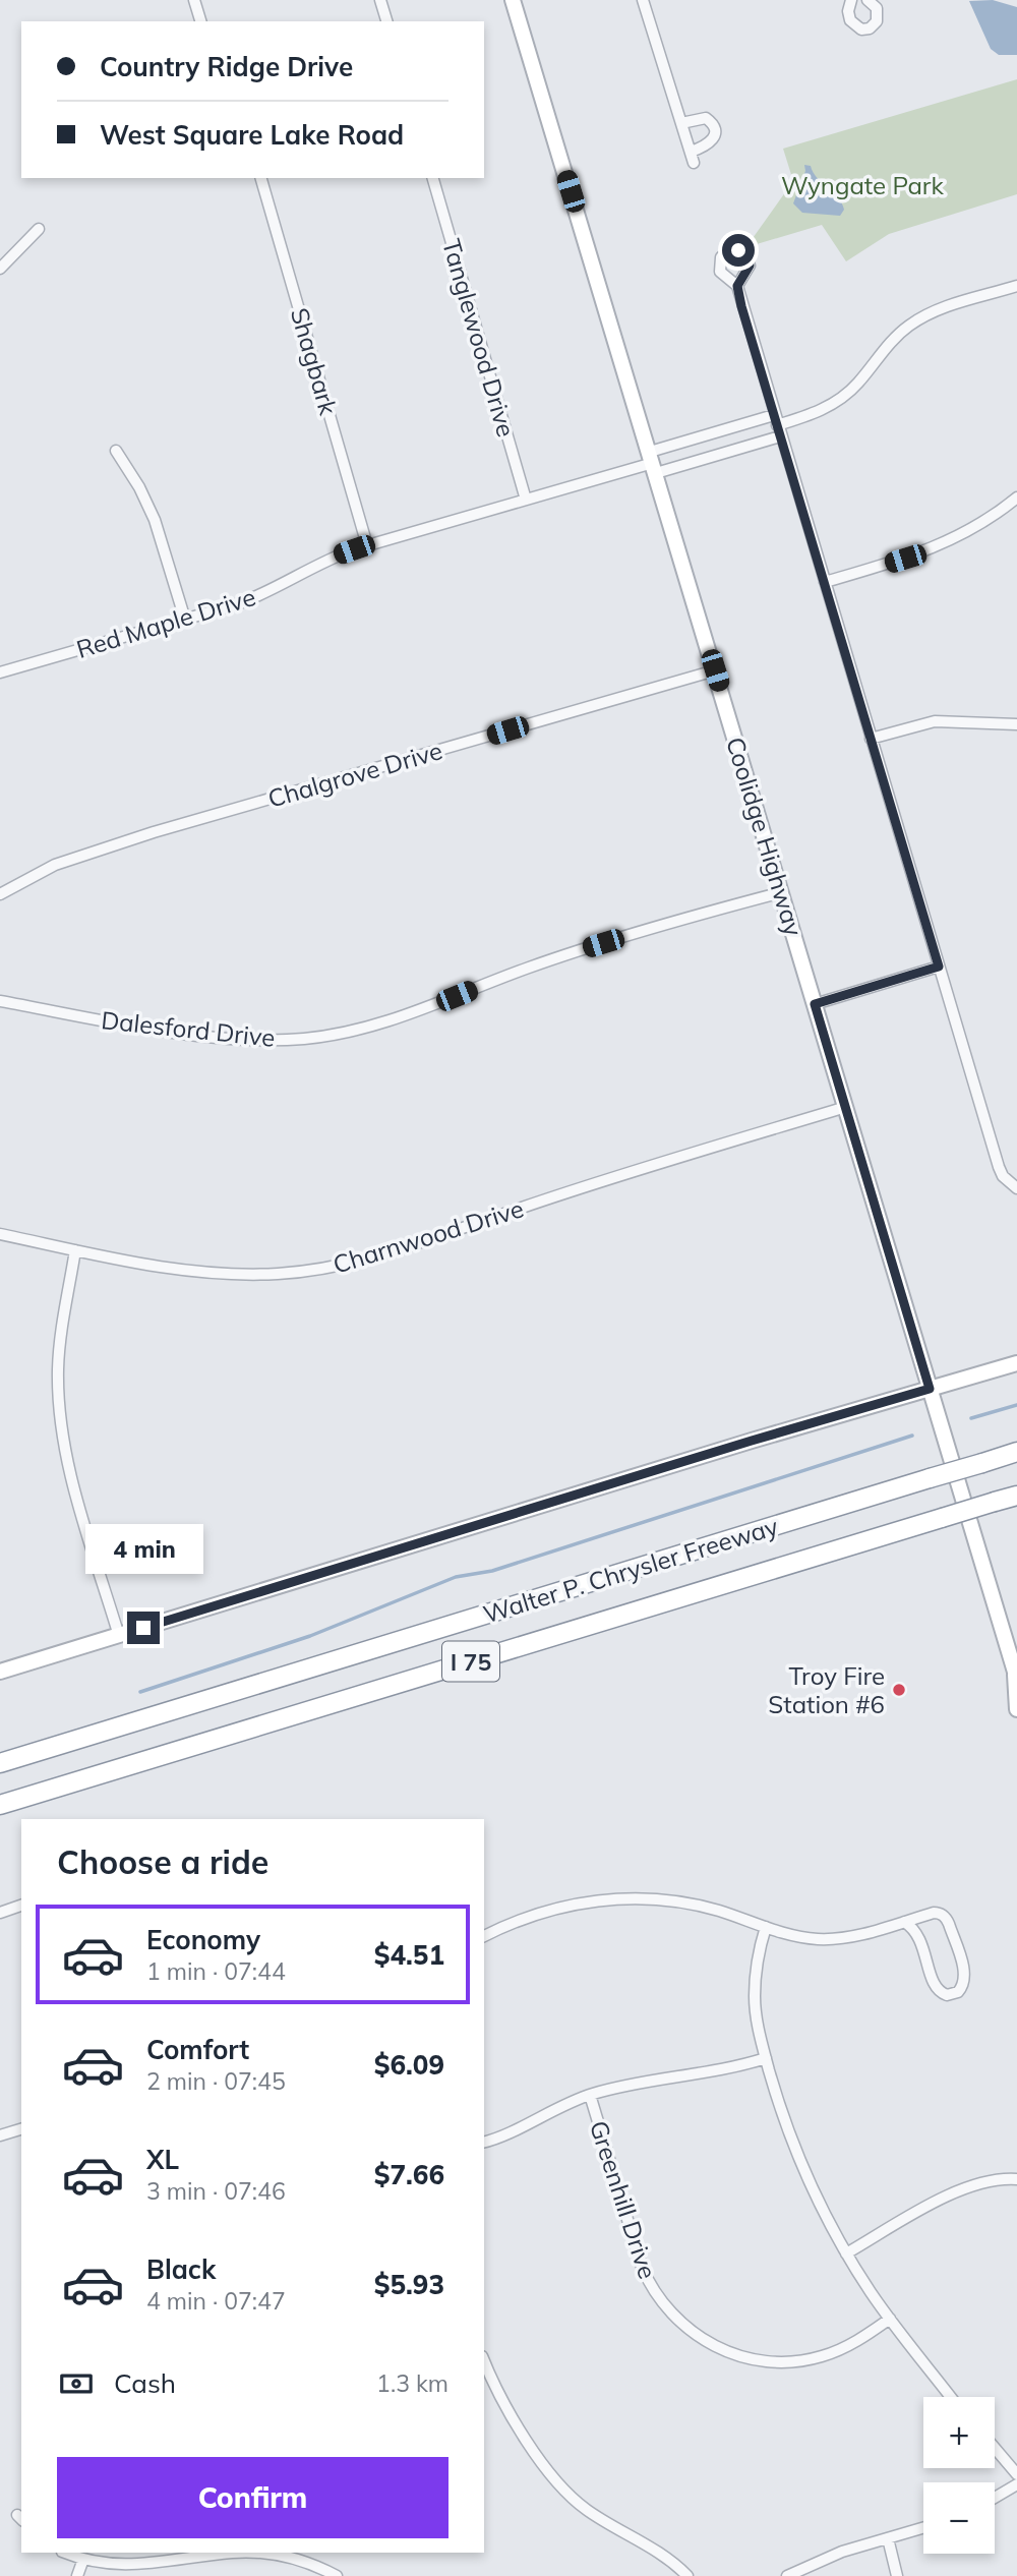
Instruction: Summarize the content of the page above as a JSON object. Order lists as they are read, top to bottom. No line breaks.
{"streets":{"highway":["Walter P. Chrysler Freeway","I 75"],"street":["Tanglewood Drive","Shagbark","Red Maple Drive","Chalgrove Drive","Coolidge Highway","Dalesford Drive","Charnwood Drive","Greenhill Drive"]},"crossings":[["Tanglewood Drive","Red Maple Drive"],["Shagbark","Red Maple Drive"],["Red Maple Drive","Coolidge Highway"],["Chalgrove Drive","Coolidge Highway"],["Coolidge Highway","Dalesford Drive"],["Coolidge Highway","Charnwood Drive"]],"parks":["Wyngate Park"],"places":["Troy Fire Station #6"],"page":{"banner":["Country Ridge Drive","West Square Lake Road"],"bubble":"4 min","heading":"Choose a ride","list":[{"name":"Economy","note":"1 min · 07:44","value":"$4.51"},{"name":"Comfort","note":"2 min · 07:45","value":"$6.09"},{"name":"XL","note":"3 min · 07:46","value":"$7.66"},{"name":"Black","note":"4 min · 07:47","value":"$5.93"}],"pay":["Cash","1.3 km"],"map_buttons":["+","−"],"buttons":"Confirm"}}
